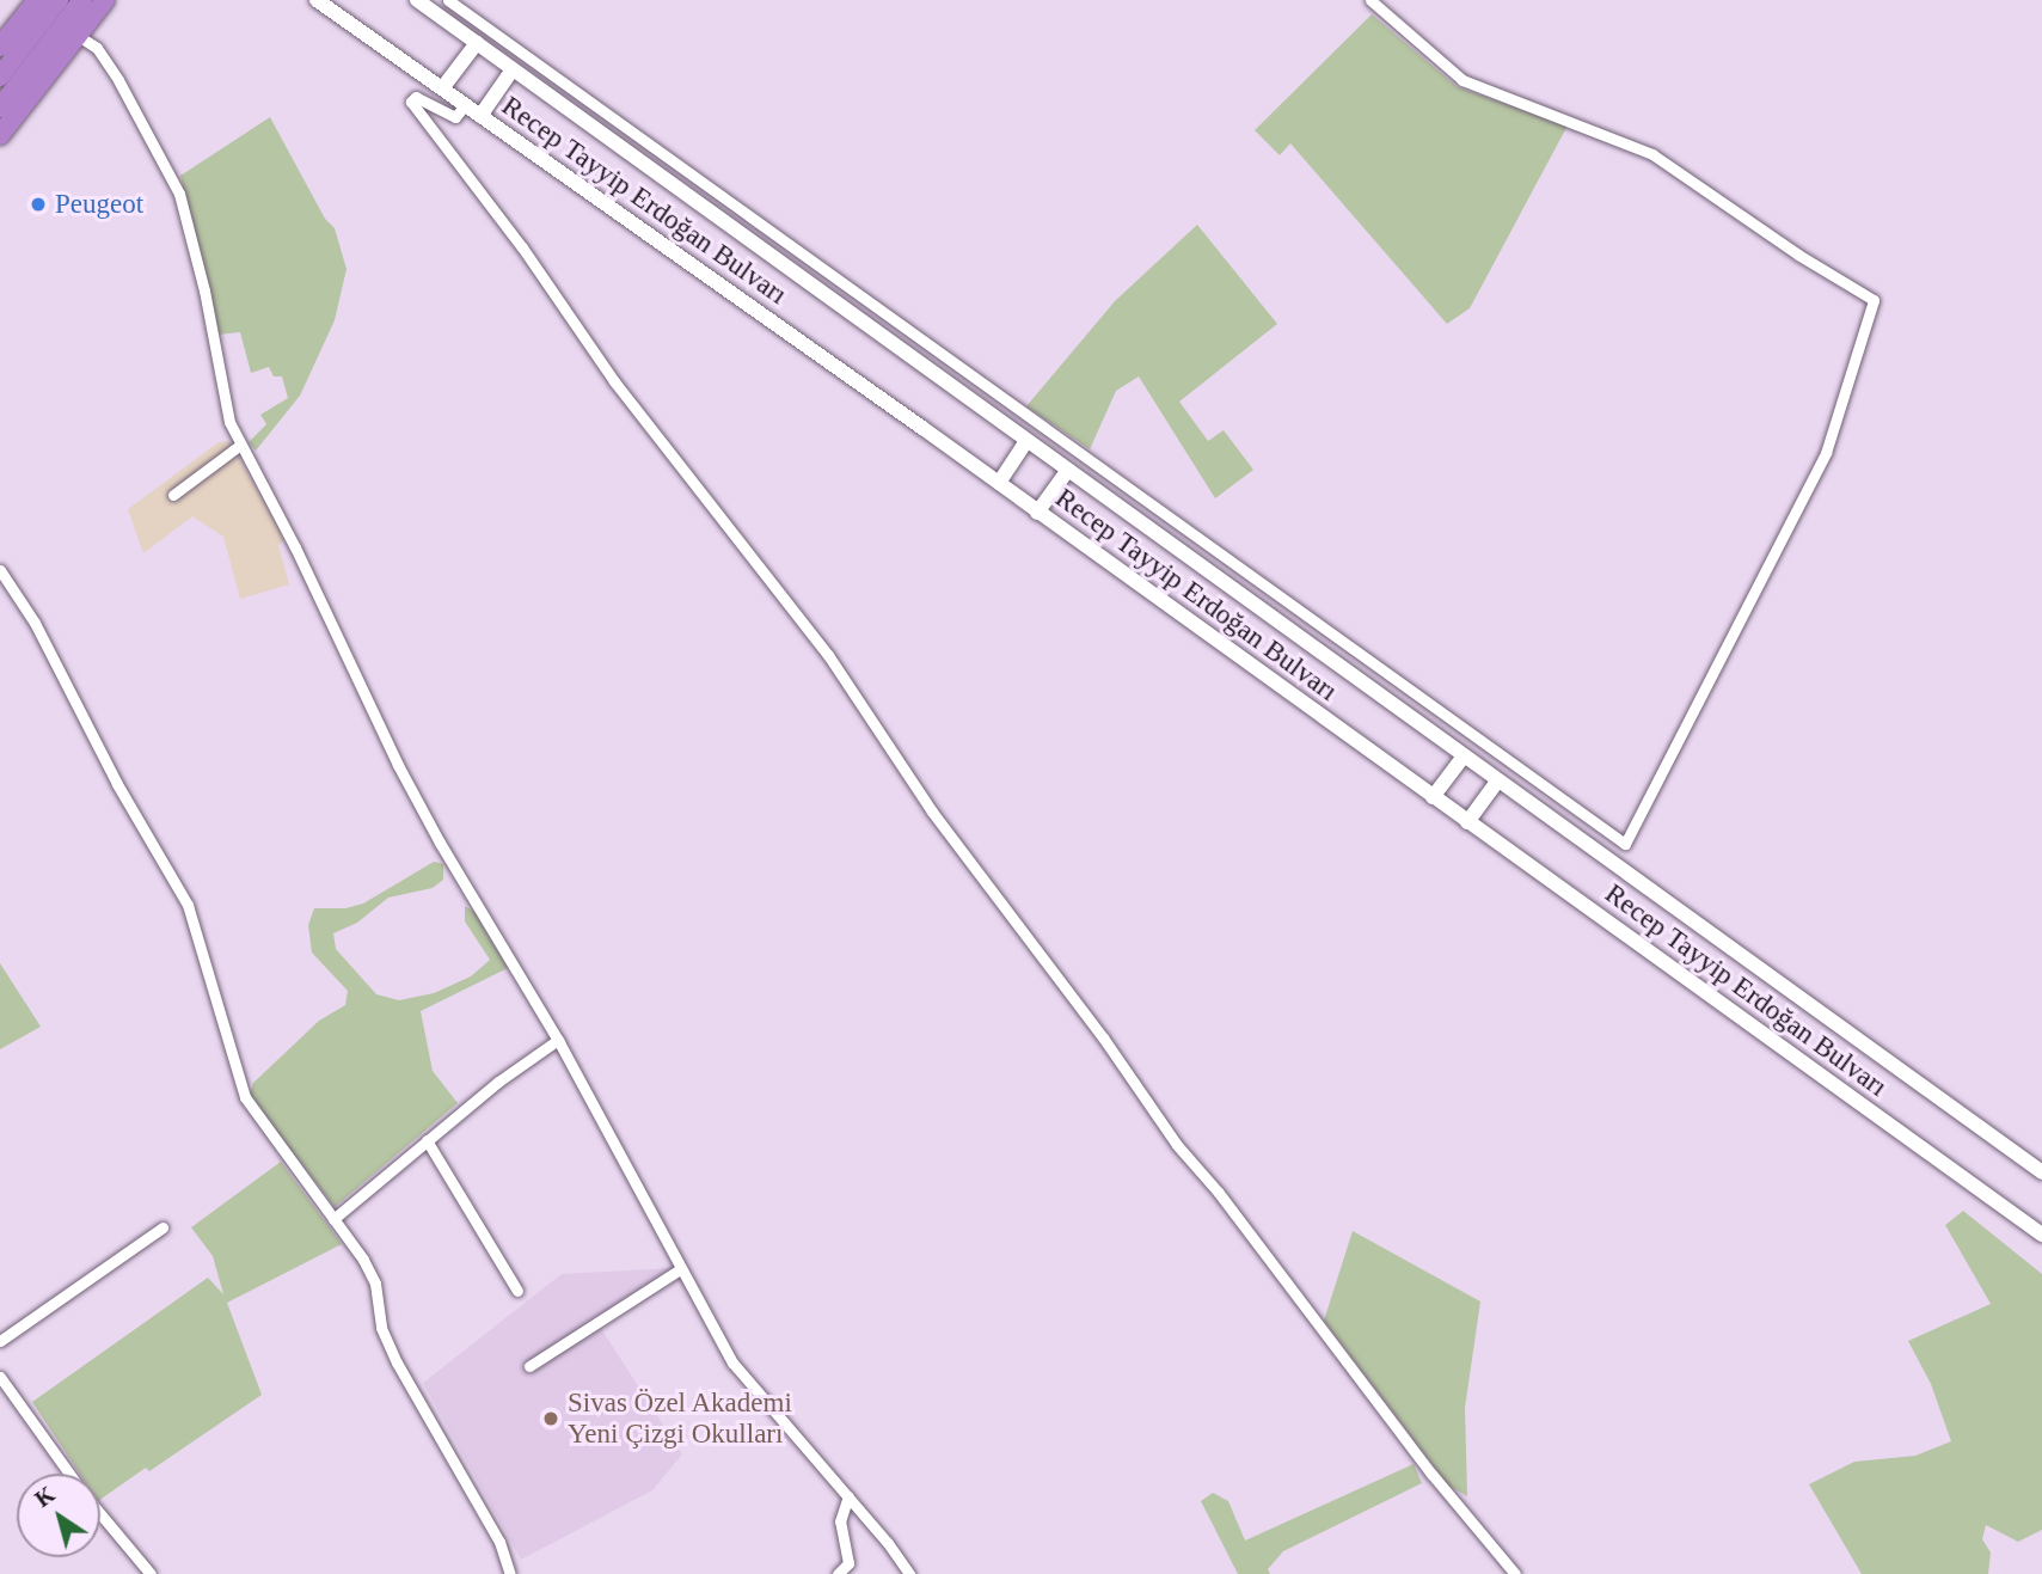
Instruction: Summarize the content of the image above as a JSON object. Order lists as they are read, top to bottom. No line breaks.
{"streets":{"street":["Recep Tayyip Erdoğan Bulvarı"]},"places":["Peugeot","Sivas Özel Akademi Yeni Çizgi Okulları"],"north":"top left"}
